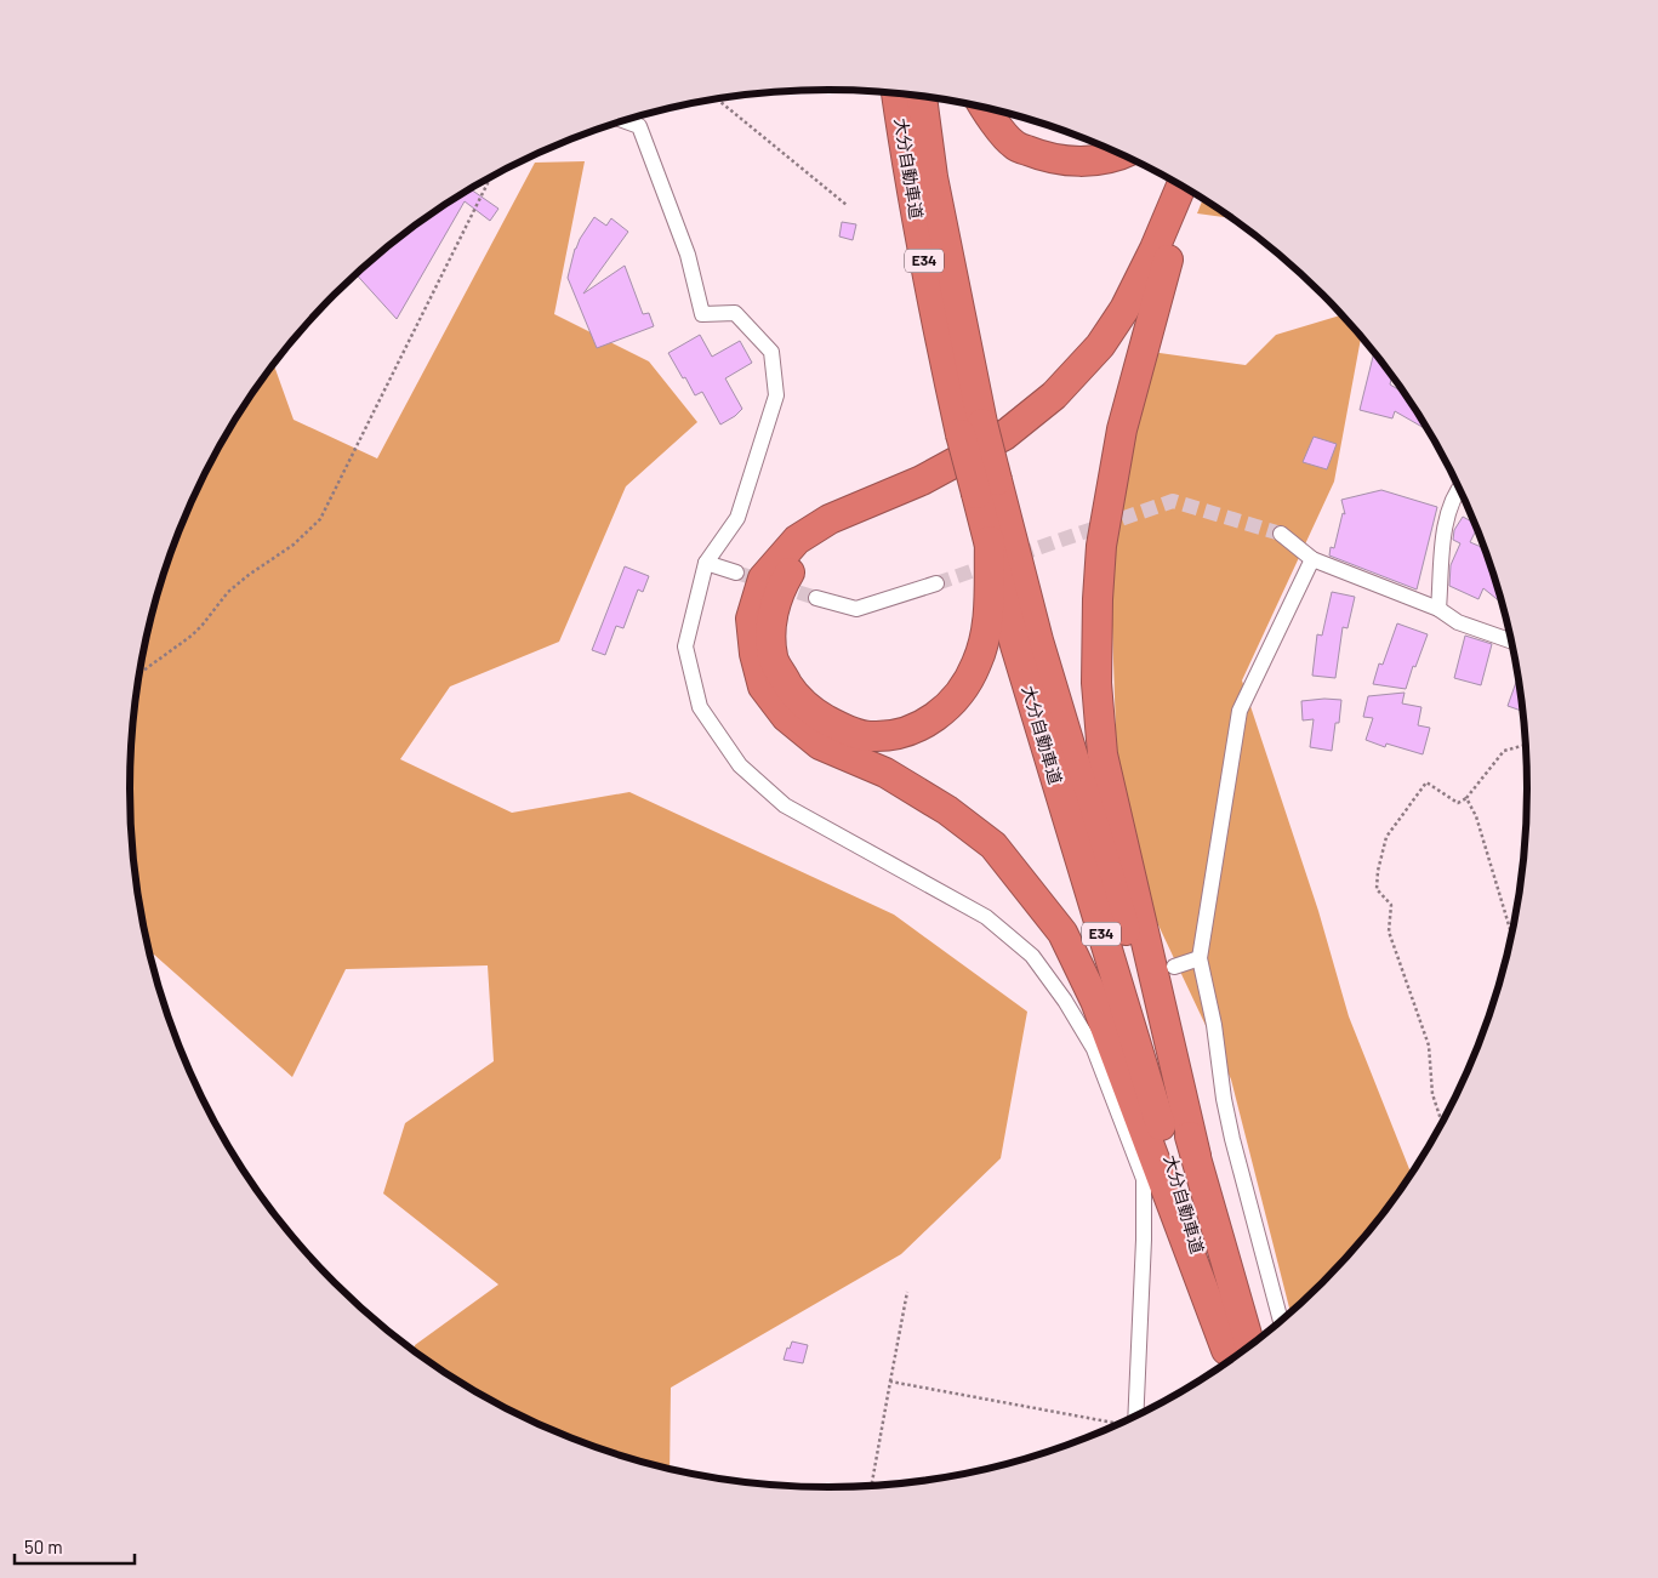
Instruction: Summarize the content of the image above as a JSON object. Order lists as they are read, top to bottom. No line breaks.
{"streets":{"highway":["大分自動車道","E34"]},"scale_bar":"50 m"}
